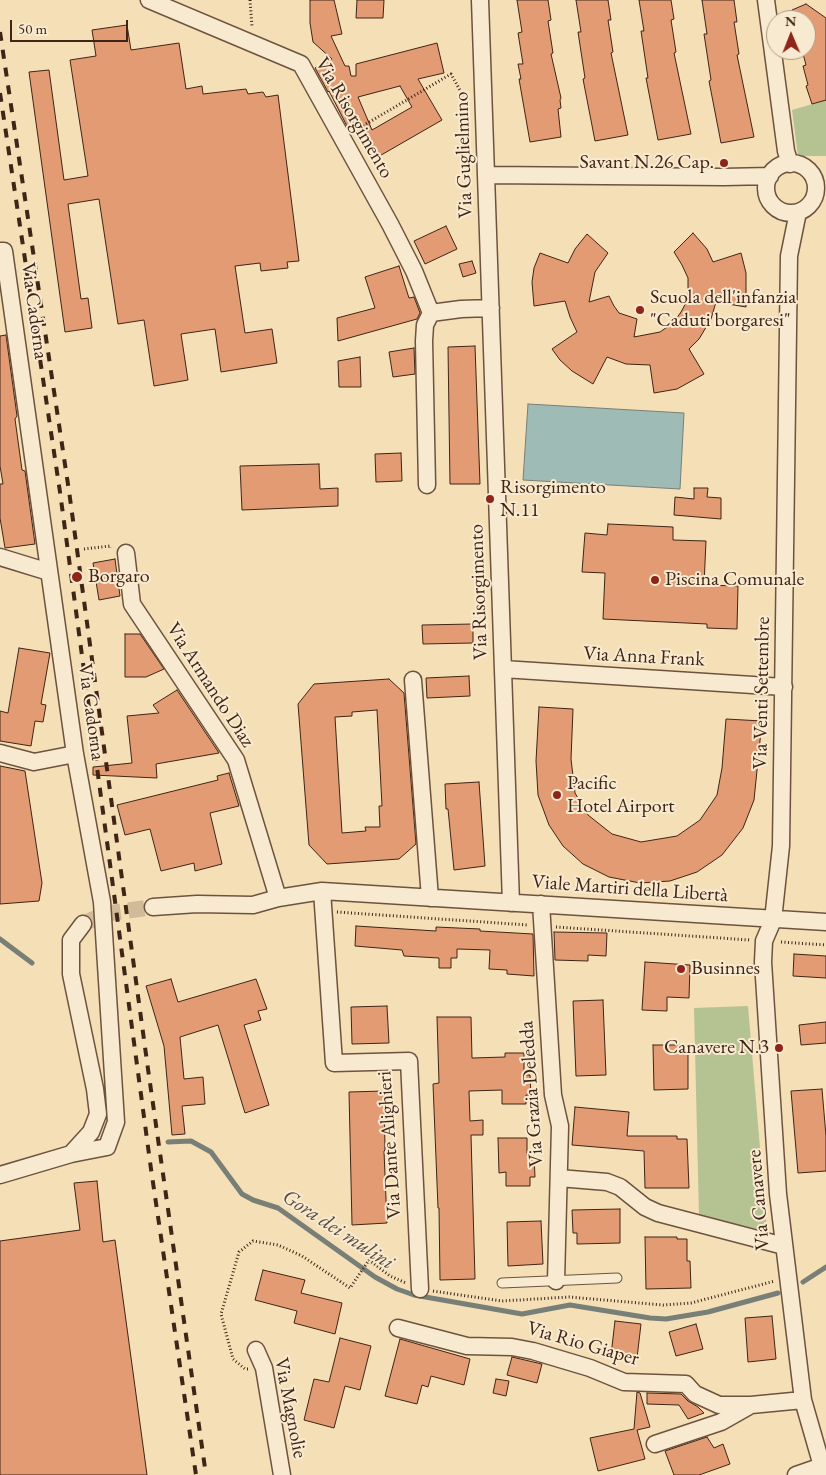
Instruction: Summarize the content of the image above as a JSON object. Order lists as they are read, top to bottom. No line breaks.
{"streets":{"street":["Via Risorgimento","Via Guglielmino","Via Cadorna","Via Anna Frank","Via Armando Diaz","Via Venti Settembre","Viale Martiri della Libertà","Via Grazia Deledda","Via Dante Alighieri","Via Canavere","Via Rio Giaper","Via Magnolie"]},"crossings":[["Via Risorgimento","Via Guglielmino"],["Via Risorgimento","Via Anna Frank"],["Via Risorgimento","Viale Martiri della Libertà"],["Via Anna Frank","Via Venti Settembre"],["Via Armando Diaz","Viale Martiri della Libertà"],["Via Venti Settembre","Viale Martiri della Libertà"],["Via Venti Settembre","Via Canavere"],["Viale Martiri della Libertà","Via Grazia Deledda"],["Viale Martiri della Libertà","Via Dante Alighieri"],["Viale Martiri della Libertà","Via Canavere"],["Via Canavere","Via Rio Giaper"]],"water":["Gora dei mulini"],"places":["Savant N.26 Cap.","Scuola dell'infanzia \"Caduti borgaresi\"","Risorgimento N.11","Borgaro","Piscina Comunale","Pacific Hotel Airport","Businnes","Canavere N.3"],"scale_bar":"50 m","north":"top"}
